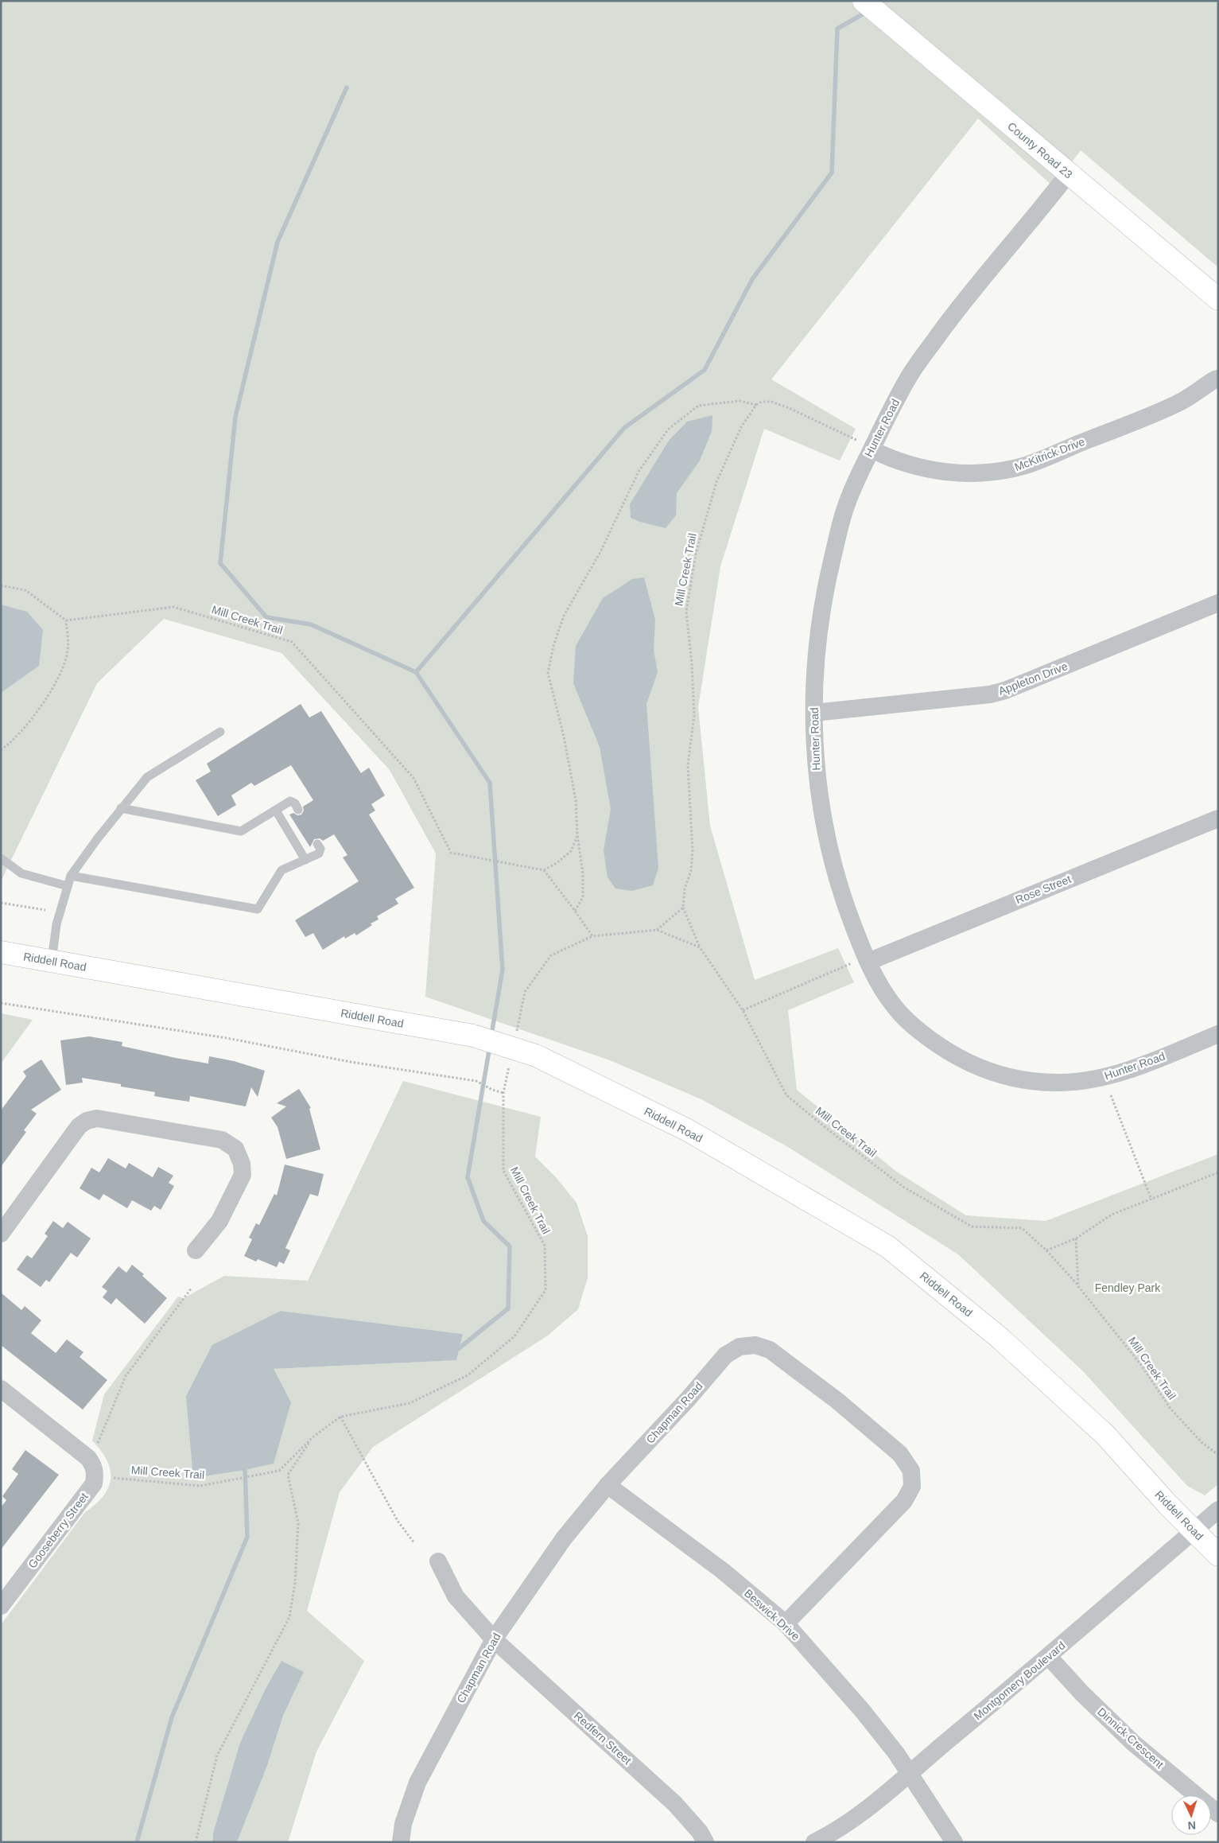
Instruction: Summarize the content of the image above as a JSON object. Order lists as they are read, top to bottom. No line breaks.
{"streets":{"main road":["County Road 23","Riddell Road"],"street":["Hunter Road","McKitrick Drive","Appleton Drive","Rose Street","Chapman Road","Gooseberry Street","Beswick Drive","Montgomery Boulevard","Redfern Street","Dinnick Crescent"],"path":["Mill Creek Trail"]},"crossings":[["County Road 23","Hunter Road"],["Hunter Road","McKitrick Drive"],["Hunter Road","Appleton Drive"],["Hunter Road","Rose Street"],["Riddell Road","Montgomery Boulevard"],["Chapman Road","Beswick Drive"],["Chapman Road","Redfern Street"],["Beswick Drive","Montgomery Boulevard"],["Montgomery Boulevard","Dinnick Crescent"]],"parks":["Fendley Park"],"north":"bottom"}
